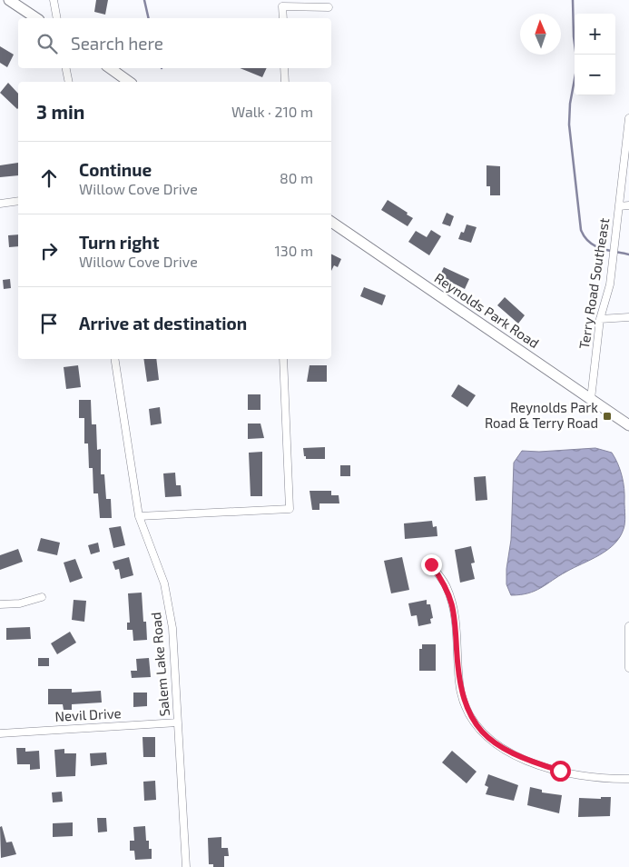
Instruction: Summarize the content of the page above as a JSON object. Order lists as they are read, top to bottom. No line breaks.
{"streets":{"main road":["Reynolds Park Road"],"street":["Terry Road Southeast","Salem Lake Road","Nevil Drive"]},"crossings":[["Terry Road Southeast","Reynolds Park Road"],["Salem Lake Road","Nevil Drive"]],"places":{"transit":["Reynolds Park Road & Terry Road"]},"north":"top","page":{"map_buttons":["+","−"],"search":"Search here","heading":["3 min","Walk · 210 m"],"list":[["Continue","Willow Cove Drive","80 m"],["Turn right","Willow Cove Drive","130 m"],"Arrive at destination"]}}
